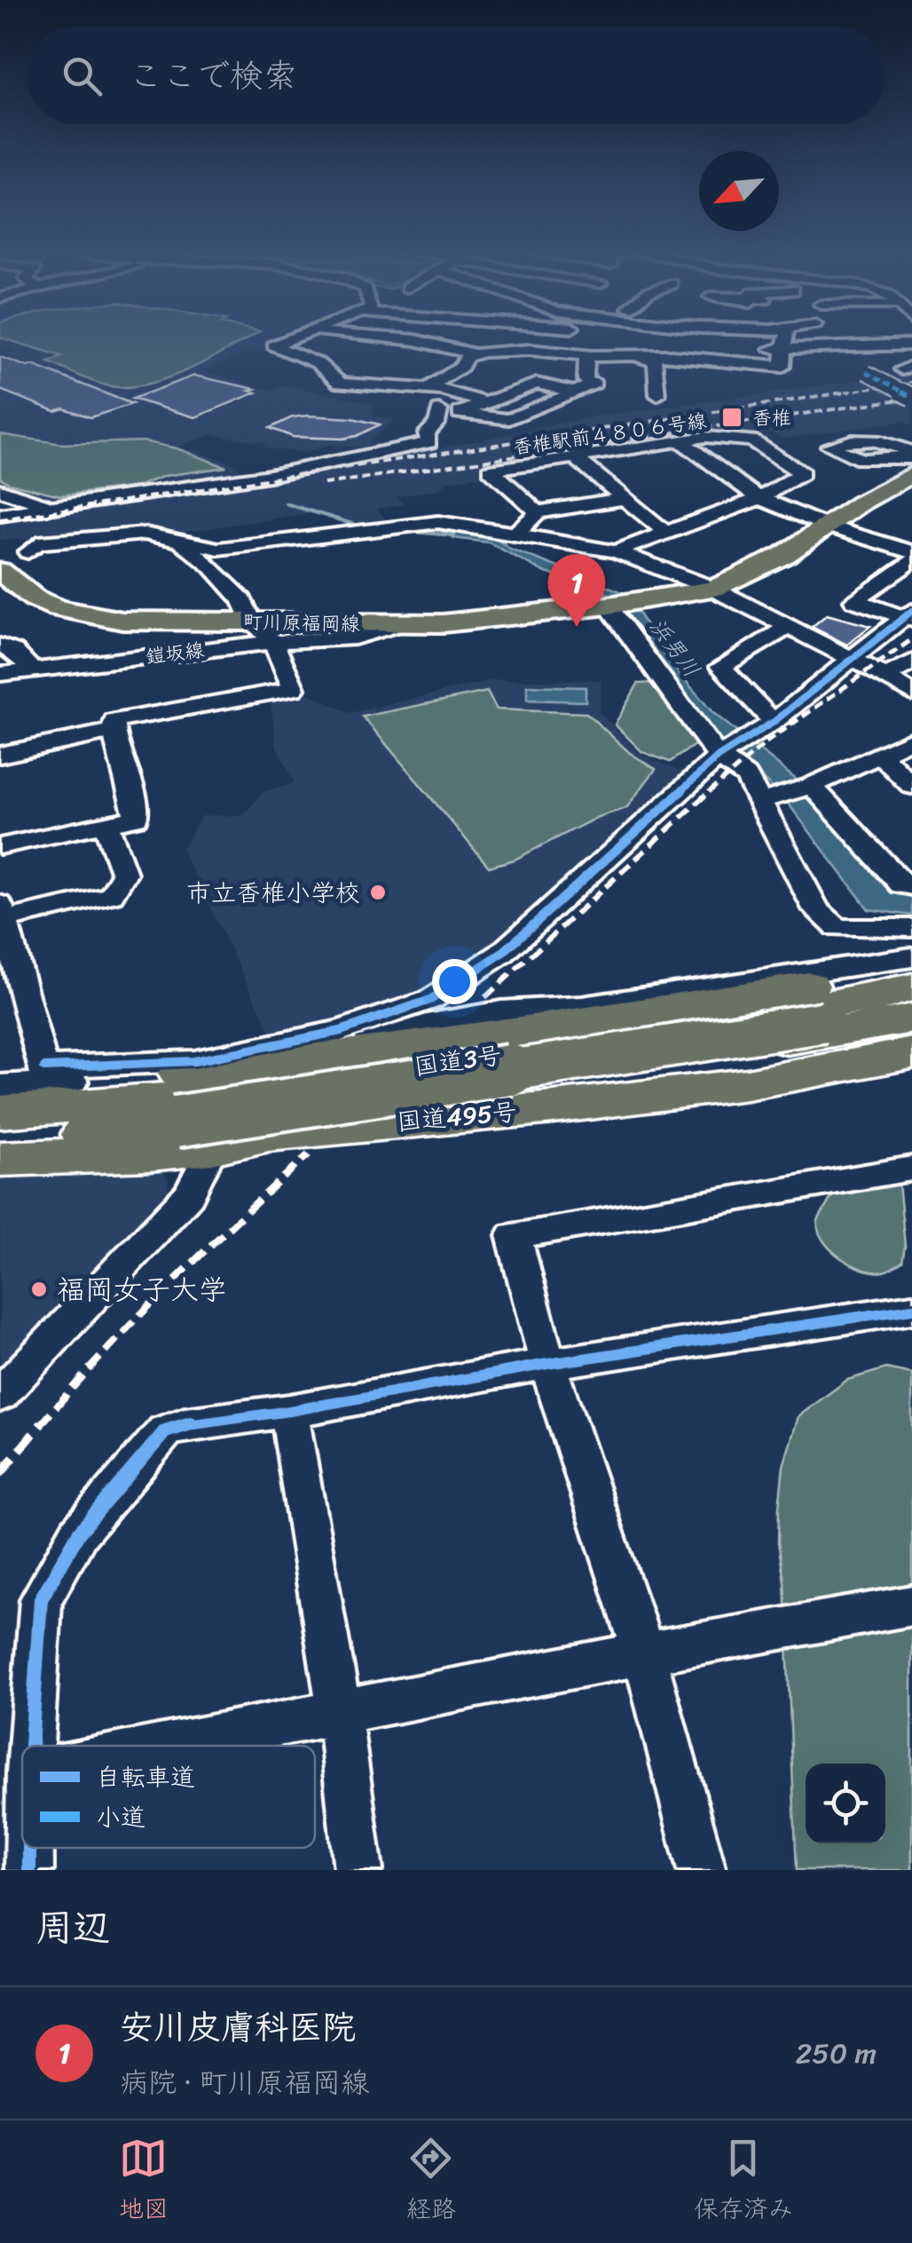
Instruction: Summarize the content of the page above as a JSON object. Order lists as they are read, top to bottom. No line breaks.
{"streets":{"highway":["国道3号","国道495号"],"main road":["町川原福岡線"],"street":["香椎駅前４８０６号線","鎧坂線"]},"crossings":[["町川原福岡線","鎧坂線"],["国道3号","国道495号"]],"water":["浜男川"],"places":{"transit":["香椎"],"other":["市立香椎小学校","福岡女子大学"]},"legend":["自転車道","小道"],"north":"bottom left","page":{"search":"ここで検索","pins":"1","heading":"周辺","list":[{"mark":"1","name":"安川皮膚科医院","note":"病院 · 町川原福岡線","value":"250 m"}],"nav":["地図","経路","保存済み"]}}
